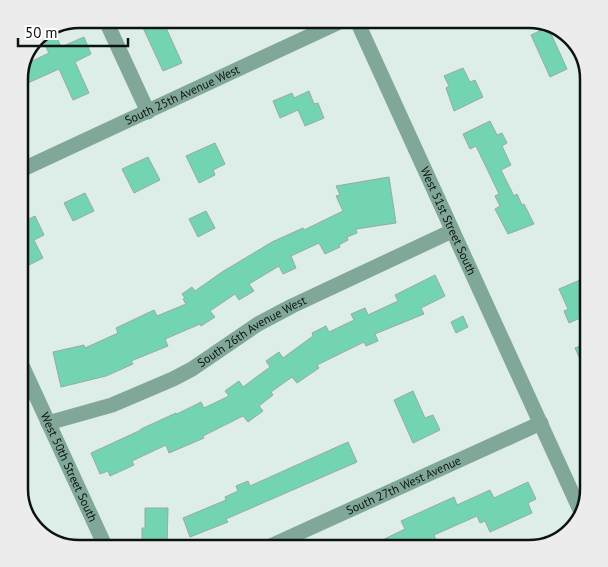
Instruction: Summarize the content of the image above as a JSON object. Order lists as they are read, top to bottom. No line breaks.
{"streets":{"street":["South 25th Avenue West","West 51st Street South","South 26th Avenue West","West 50th Street South","South 27th West Avenue"]},"crossings":[["West 51st Street South","South 26th Avenue West"],["West 51st Street South","South 27th West Avenue"],["South 26th Avenue West","West 50th Street South"]],"scale_bar":"50 m"}
